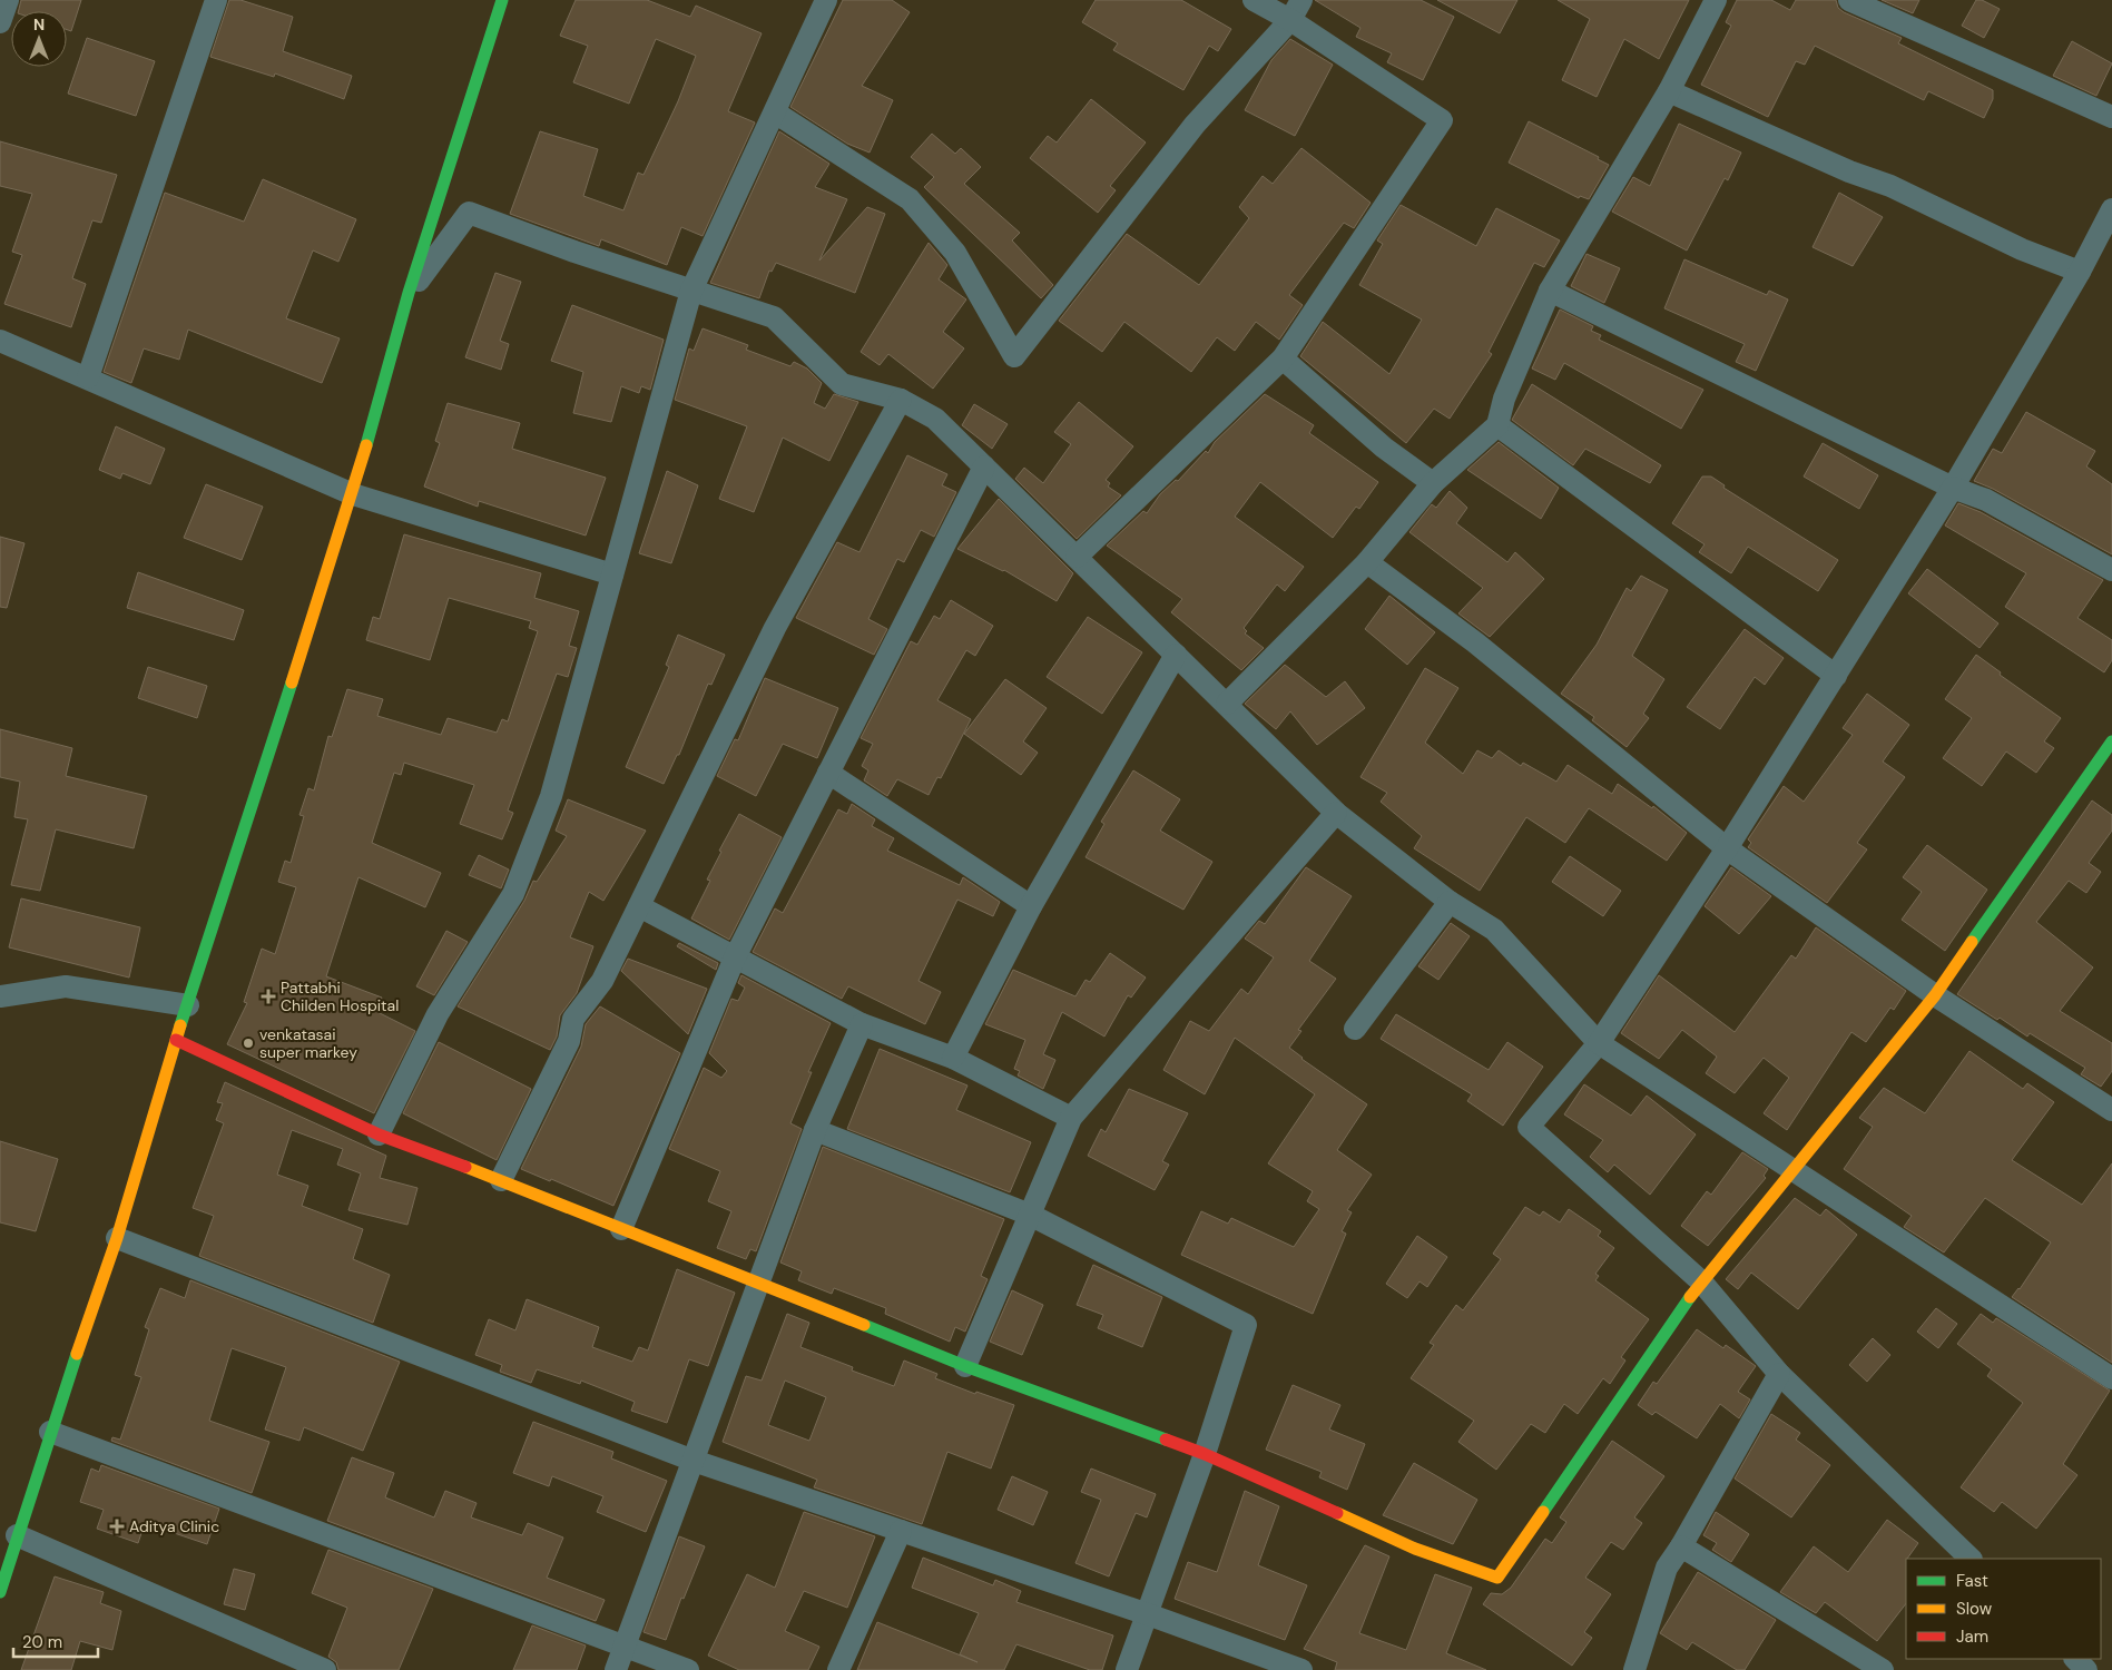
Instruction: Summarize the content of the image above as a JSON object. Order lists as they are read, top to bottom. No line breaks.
{"places":{"health":["Pattabhi Childen Hospital","Aditya Clinic"],"other":["venkatasai super markey"]},"legend":["Fast","Slow","Jam"],"scale_bar":"20 m","north":"top"}
